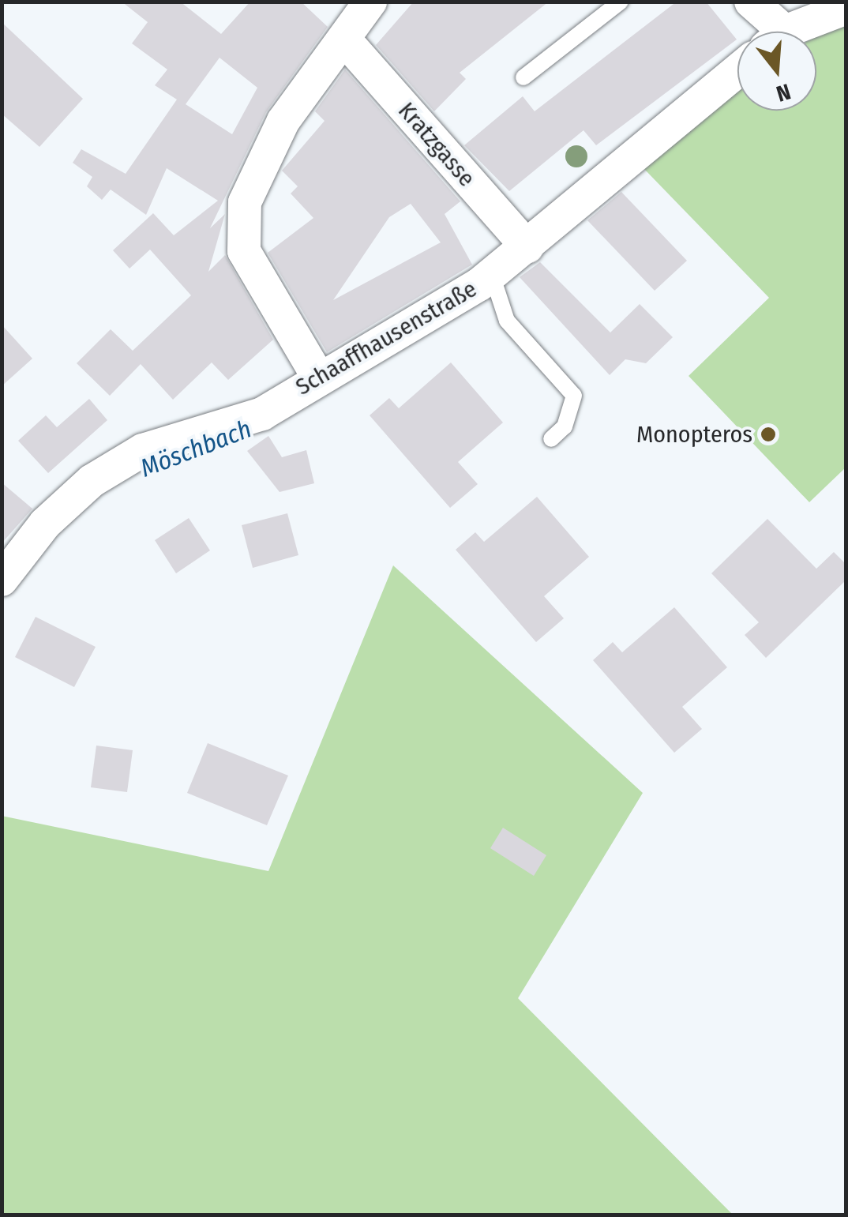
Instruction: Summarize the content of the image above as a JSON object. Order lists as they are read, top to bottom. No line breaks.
{"streets":{"street":["Kratzgasse","Schaaffhausenstraße"]},"crossings":[["Kratzgasse","Schaaffhausenstraße"]],"water":["Möschbach"],"places":["Monopteros"],"north":"bottom"}
